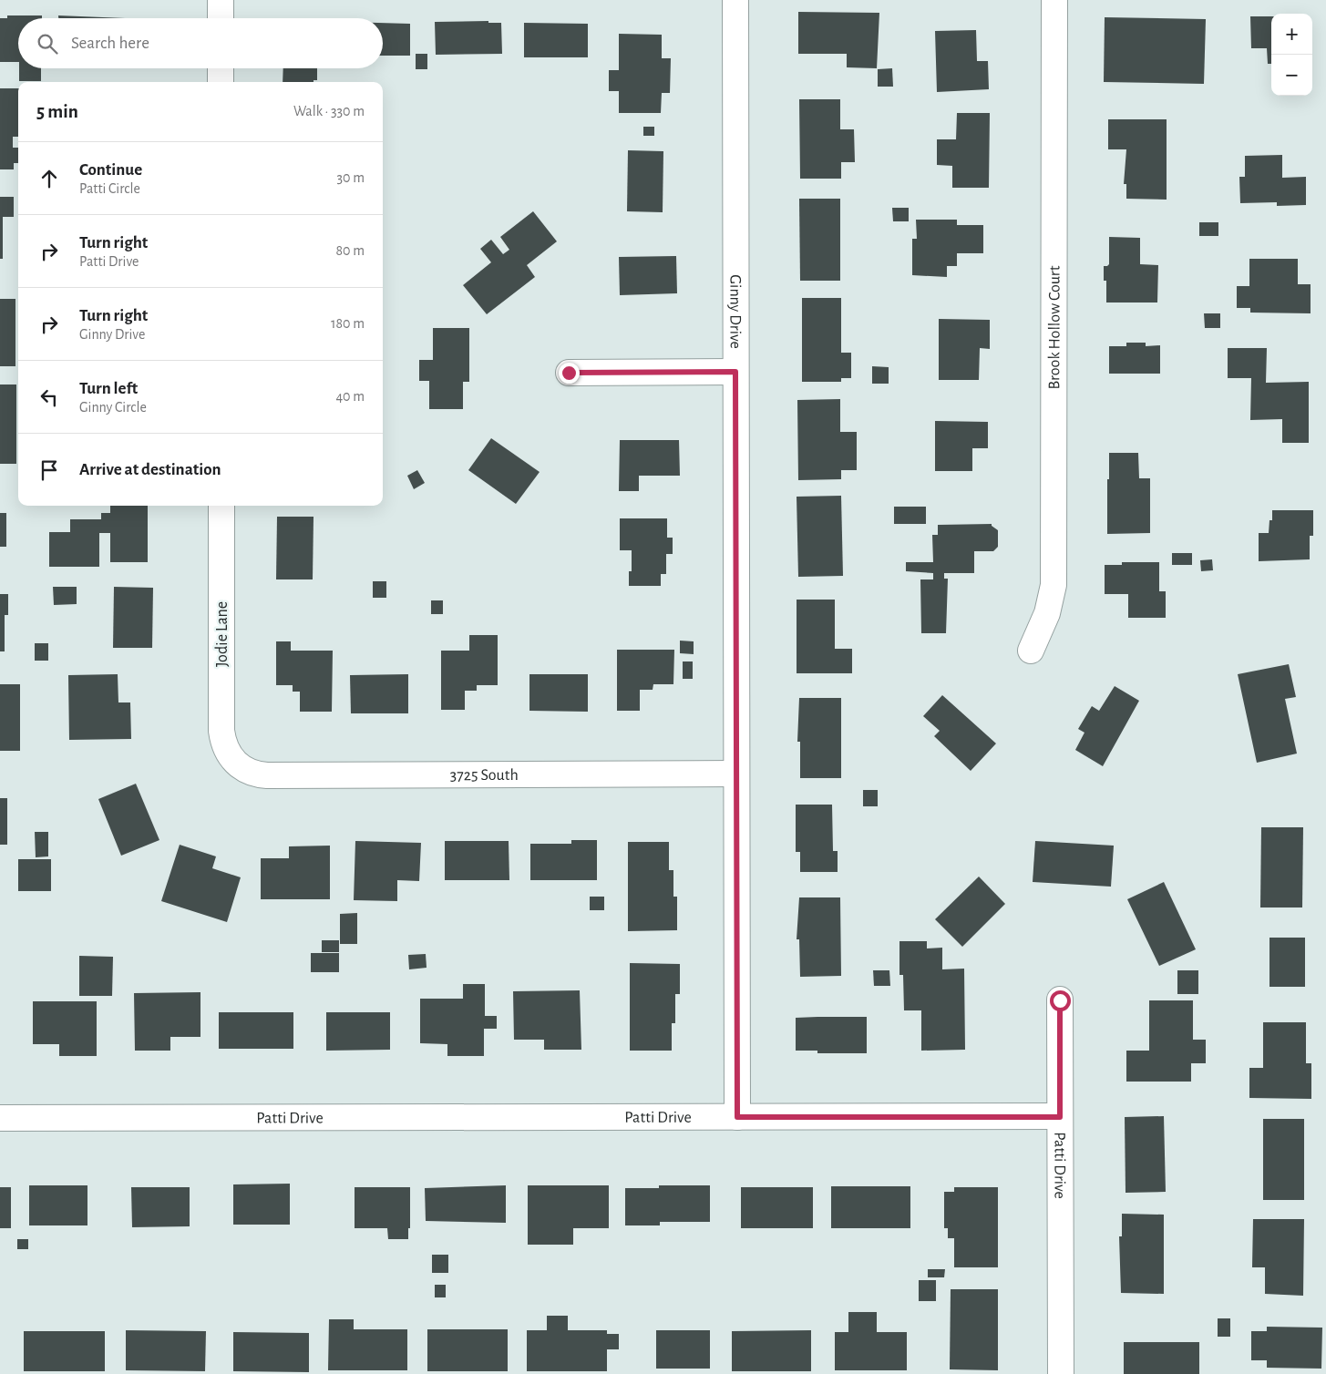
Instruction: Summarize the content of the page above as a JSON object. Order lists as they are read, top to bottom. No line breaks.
{"streets":{"street":["Ginny Drive","Brook Hollow Court","Jodie Lane","3725 South","Patti Drive"]},"crossings":[["Ginny Drive","3725 South"],["Ginny Drive","Patti Drive"],["Jodie Lane","3725 South"]],"page":{"map_buttons":["+","−"],"search":"Search here","heading":["5 min","Walk · 330 m"],"list":[["Continue","Patti Circle","30 m"],["Turn right","Patti Drive","80 m"],["Turn right","Ginny Drive","180 m"],["Turn left","Ginny Circle","40 m"],"Arrive at destination"]}}
